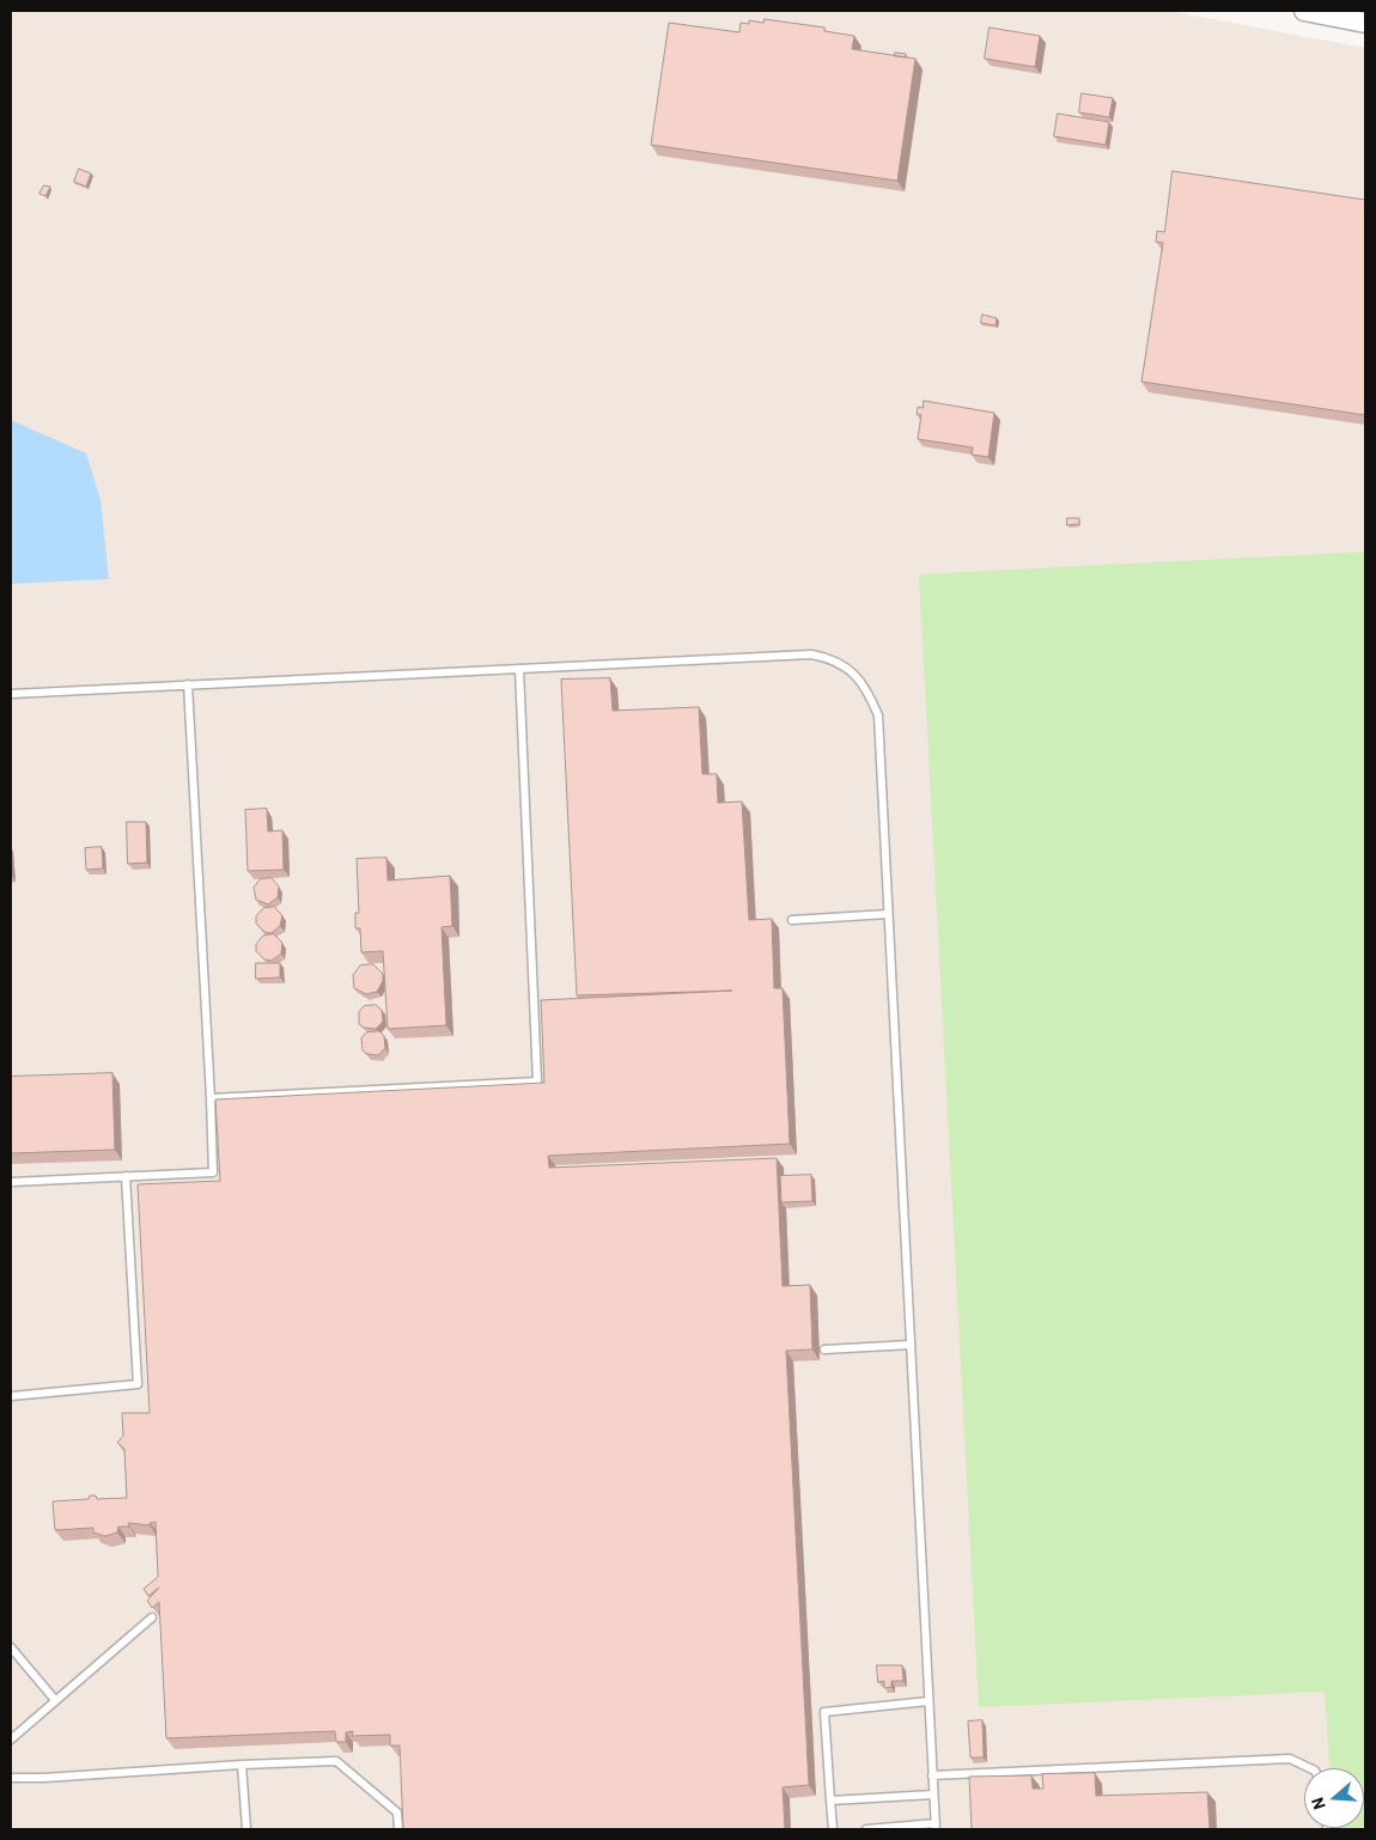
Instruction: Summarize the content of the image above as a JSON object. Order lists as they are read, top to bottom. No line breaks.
{"north":"left"}
